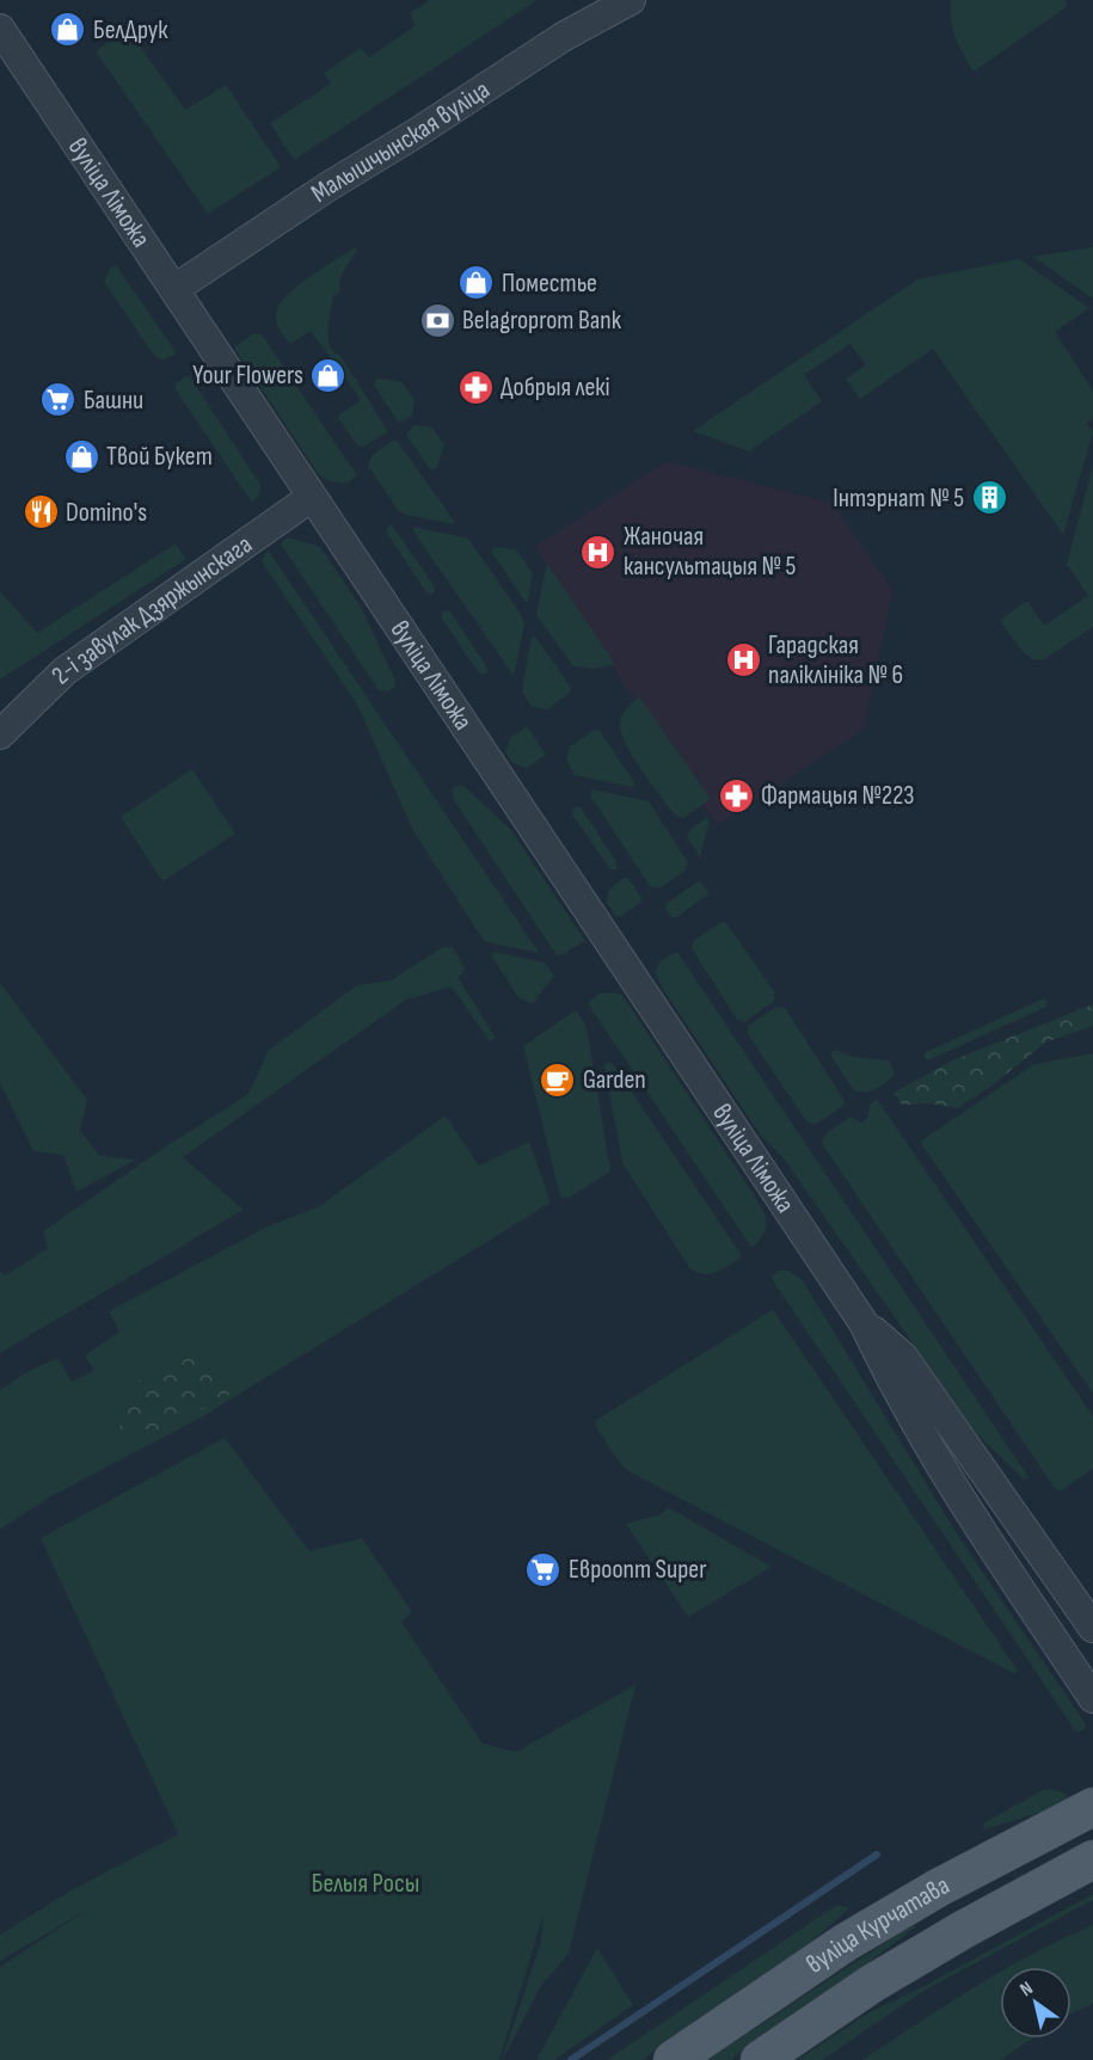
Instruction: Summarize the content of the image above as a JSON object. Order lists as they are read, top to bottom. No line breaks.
{"streets":{"main road":["вуліца Курчатава"],"street":["Малышчынская вуліца","вуліца Ліможа","2-і завулак Дзяржынскага"]},"crossings":[["Малышчынская вуліца","вуліца Ліможа"],["вуліца Ліможа","2-і завулак Дзяржынскага"]],"parks":["Белыя Росы"],"places":{"shop":["БелДрук","Поместье","Your Flowers","Твой Букет"],"bank":["Belagroprom Bank"],"pharmacy":["Добрыя лекі","Фармацыя №223"],"supermarket":["Башни","Евроопт Super"],"building":["Інтэрнат № 5"],"restaurant":["Domino's"],"hospital":["Жаночая кансультацыя № 5","Гарадская паліклініка № 6"],"cafe":["Garden"]},"north":"top left"}
